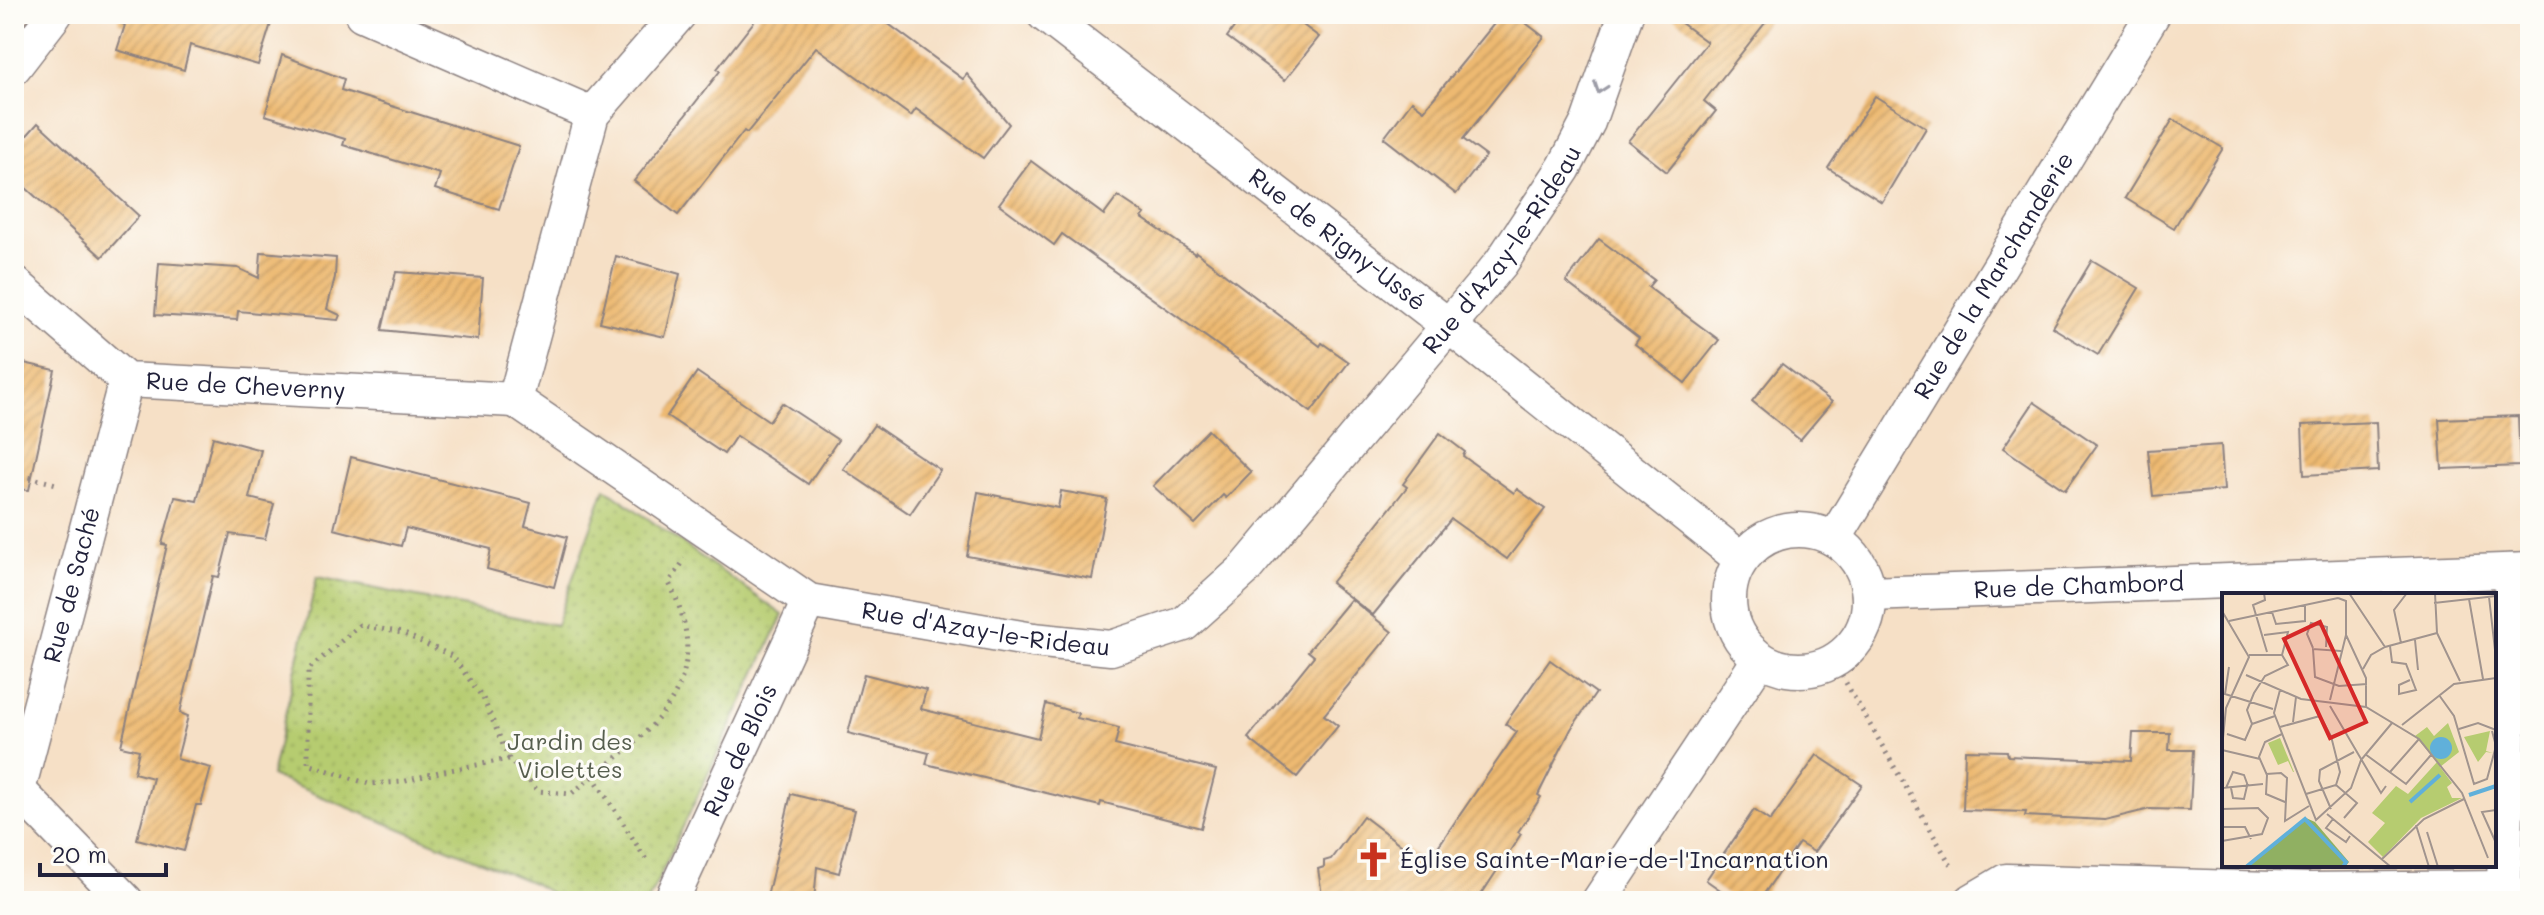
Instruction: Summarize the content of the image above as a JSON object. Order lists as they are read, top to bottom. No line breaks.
{"streets":{"street":["Rue de Rigny-Ussé","Rue d'Azay-le-Rideau","Rue de la Marchanderie","Rue de Cheverny","Rue de Saché","Rue de Chambord","Rue de Blois"]},"crossings":[["Rue de Rigny-Ussé","Rue d'Azay-le-Rideau"],["Rue de Rigny-Ussé","Rue de la Marchanderie"],["Rue de Rigny-Ussé","Rue de Chambord"],["Rue d'Azay-le-Rideau","Rue de Cheverny"],["Rue d'Azay-le-Rideau","Rue de Blois"],["Rue de la Marchanderie","Rue de Chambord"],["Rue de Cheverny","Rue de Saché"]],"parks":["Jardin des Violettes"],"places":{"church":["Église Sainte-Marie-de-l'Incarnation"]},"scale_bar":"20 m"}
